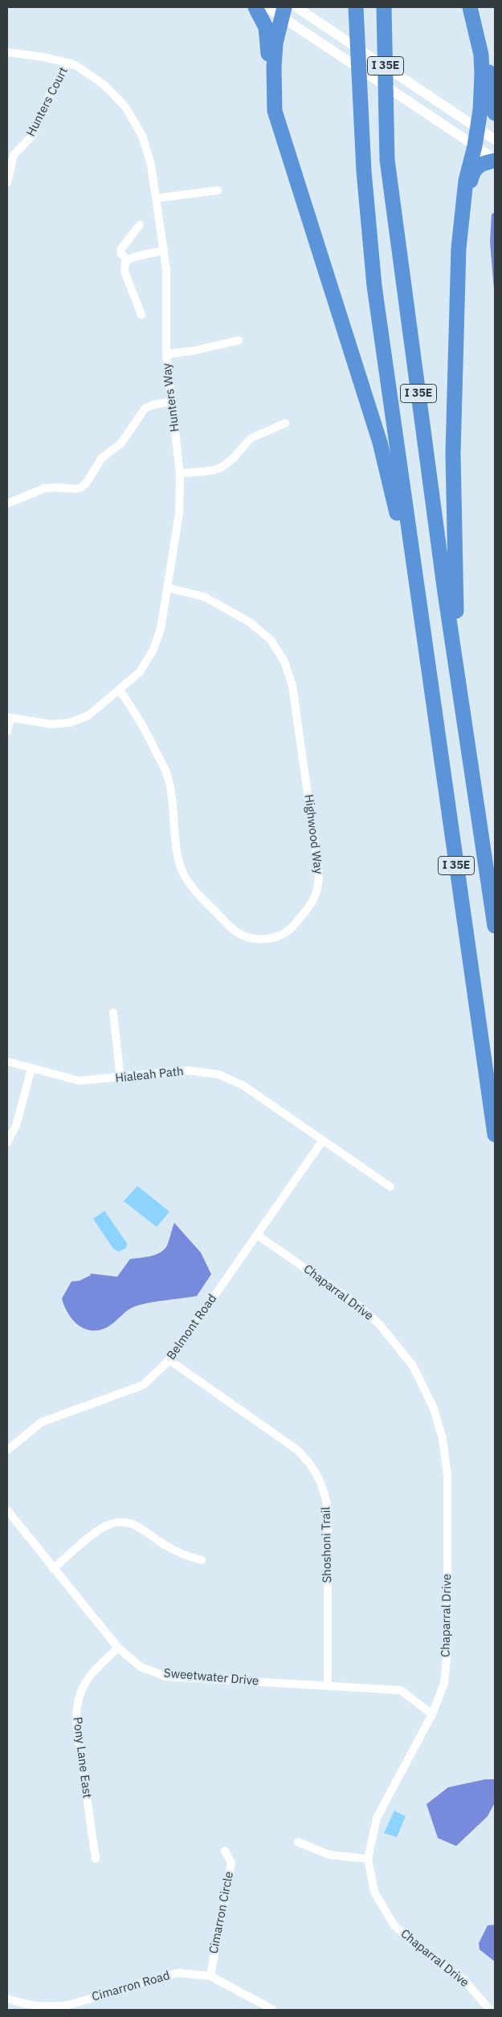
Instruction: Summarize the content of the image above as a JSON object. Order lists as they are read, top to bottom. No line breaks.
{"streets":{"highway":["I 35E"],"street":["Hunters Court","Hunters Way","Highwood Way","Hialeah Path","Chaparral Drive","Belmont Road","Shoshoni Trail","Sweetwater Drive","Pony Lane East","Cimarron Circle","Cimarron Road"]},"crossings":[["Hunters Court","Hunters Way"],["Hunters Way","Highwood Way"],["Hialeah Path","Belmont Road"],["Chaparral Drive","Belmont Road"],["Chaparral Drive","Sweetwater Drive"],["Belmont Road","Shoshoni Trail"],["Shoshoni Trail","Sweetwater Drive"],["Sweetwater Drive","Pony Lane East"],["Cimarron Circle","Cimarron Road"]]}
